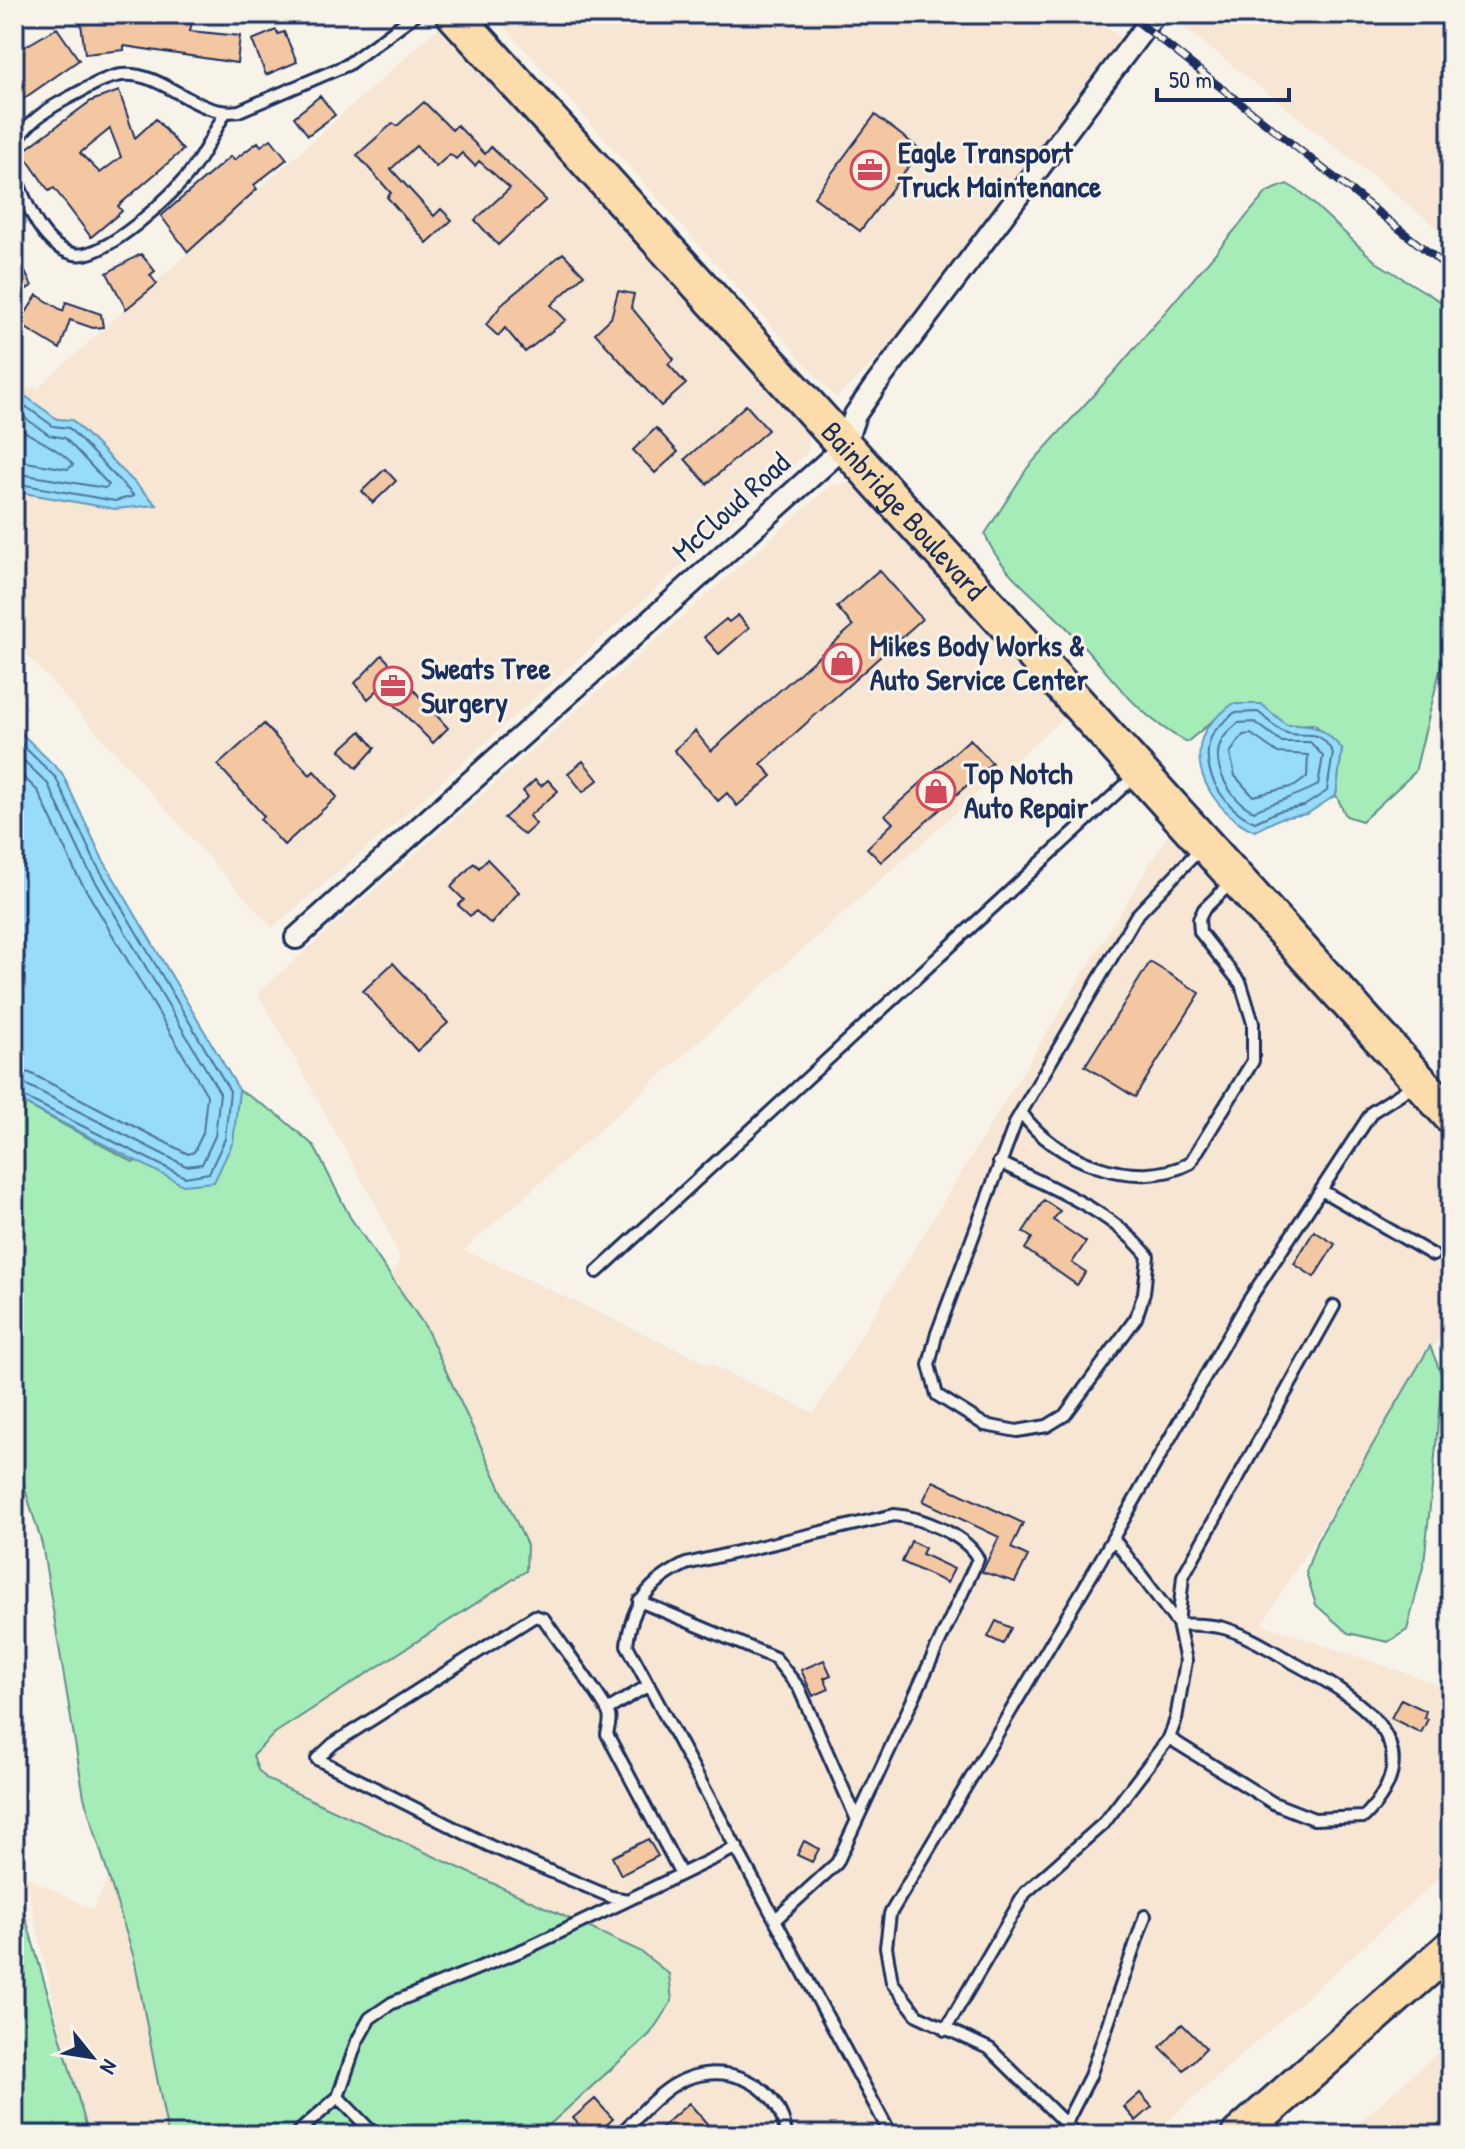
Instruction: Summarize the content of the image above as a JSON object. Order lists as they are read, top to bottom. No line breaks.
{"streets":{"main road":["Bainbridge Boulevard"],"street":["McCloud Road"]},"crossings":[["McCloud Road","Bainbridge Boulevard"]],"places":{"office":["Eagle Transport Truck Maintenance","Sweats Tree Surgery"],"shop":["Mikes Body Works & Auto Service Center","Top Notch Auto Repair"]},"scale_bar":"50 m","north":"bottom right"}
